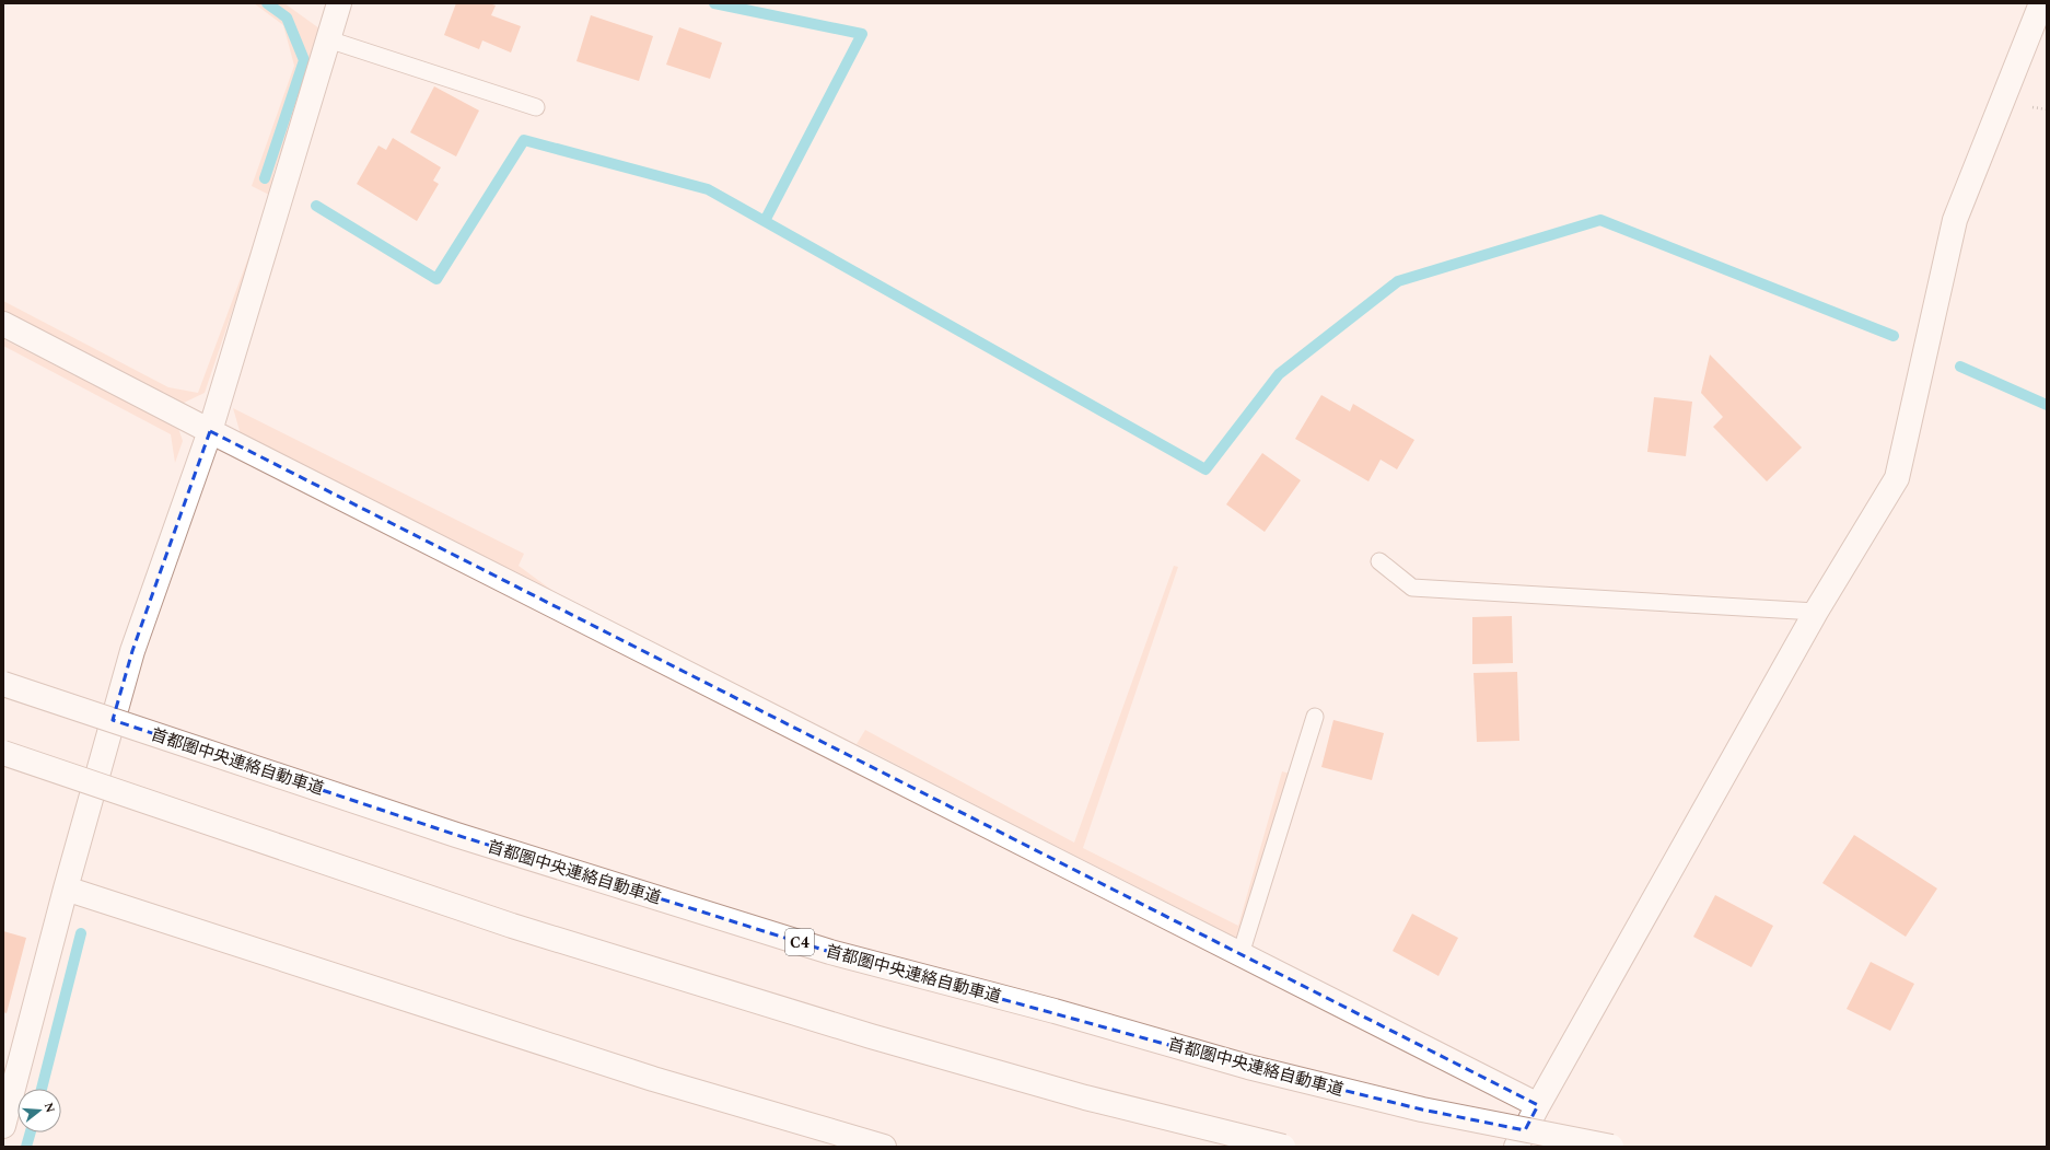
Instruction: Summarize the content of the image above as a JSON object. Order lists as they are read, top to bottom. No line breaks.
{"streets":{"main road":["首都圏中央連絡自動車道","C4"]},"north":"right"}
